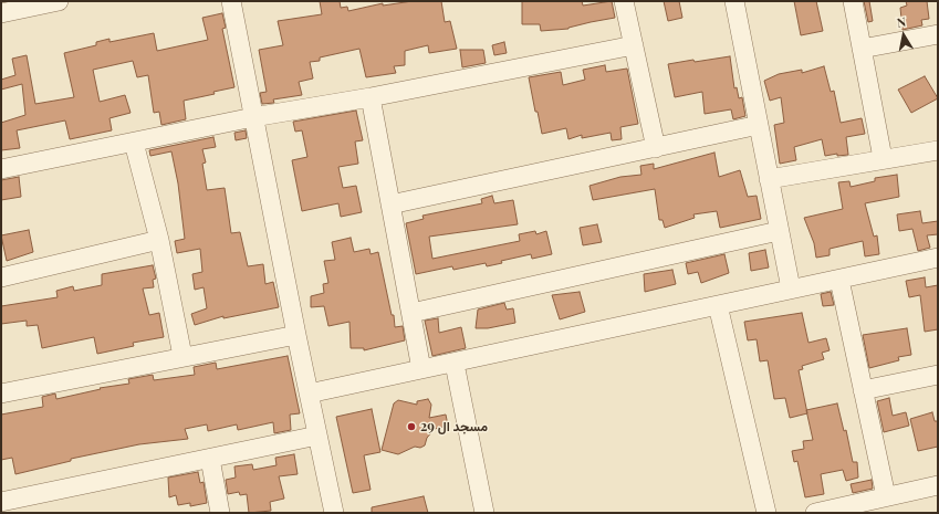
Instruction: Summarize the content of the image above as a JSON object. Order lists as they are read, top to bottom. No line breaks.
{"places":["مسجد ال 29"],"north":"top"}
